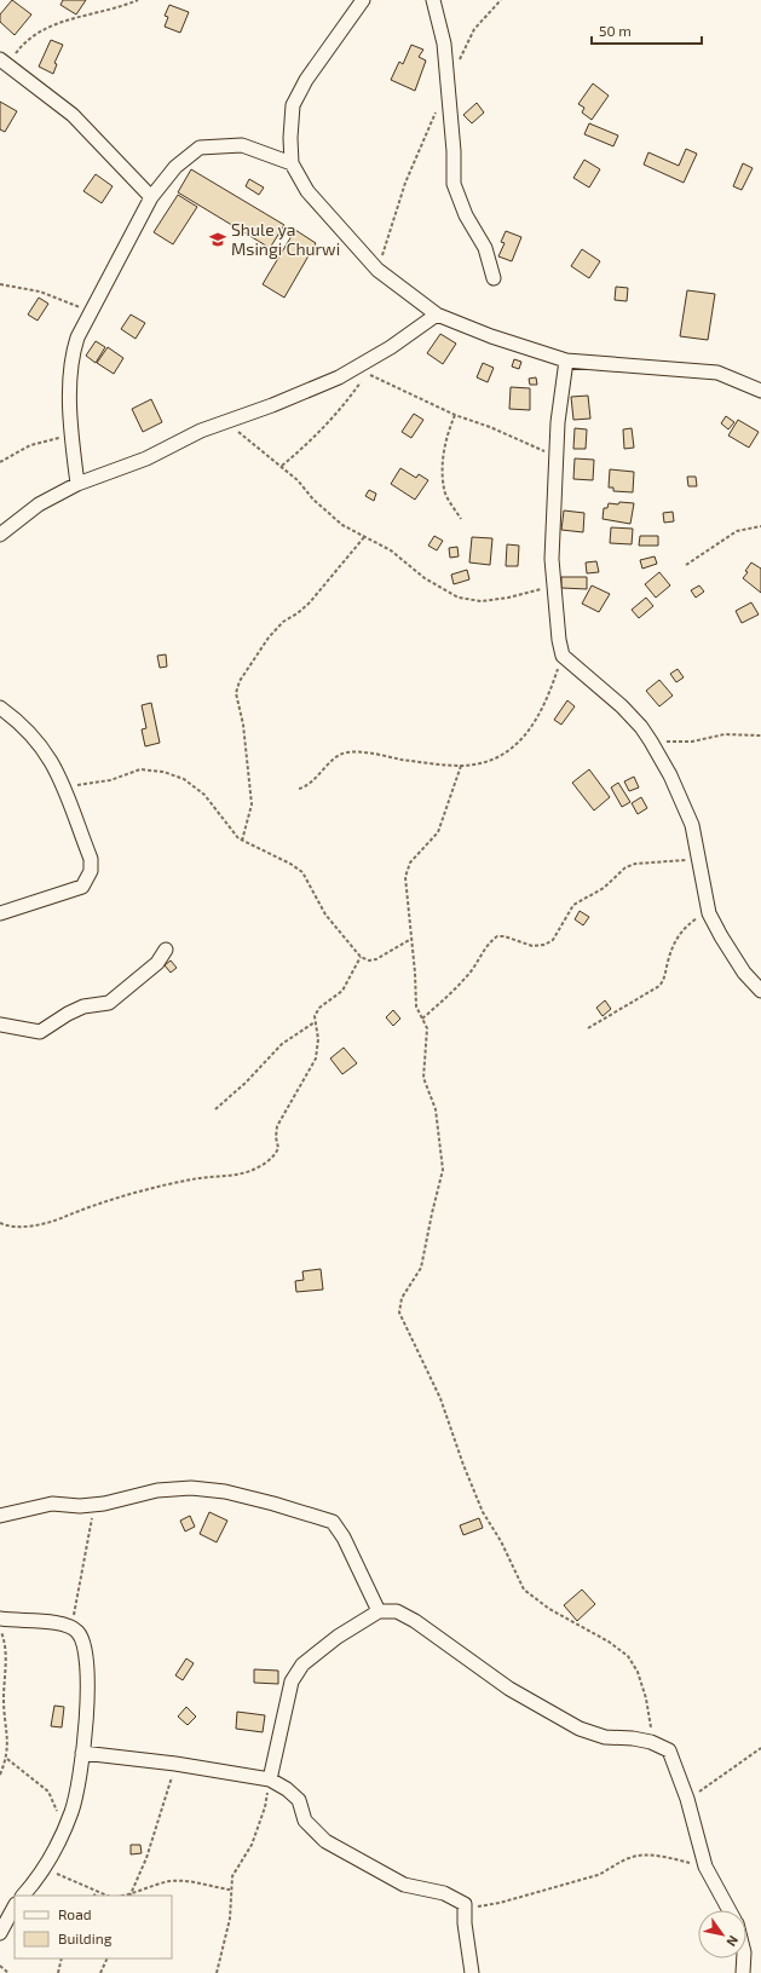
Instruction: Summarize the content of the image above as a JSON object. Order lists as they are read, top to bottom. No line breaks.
{"places":{"school or university":["Shule ya Msingi Churwi"]},"legend":["Road","Building"],"scale_bar":"50 m","north":"bottom right"}
